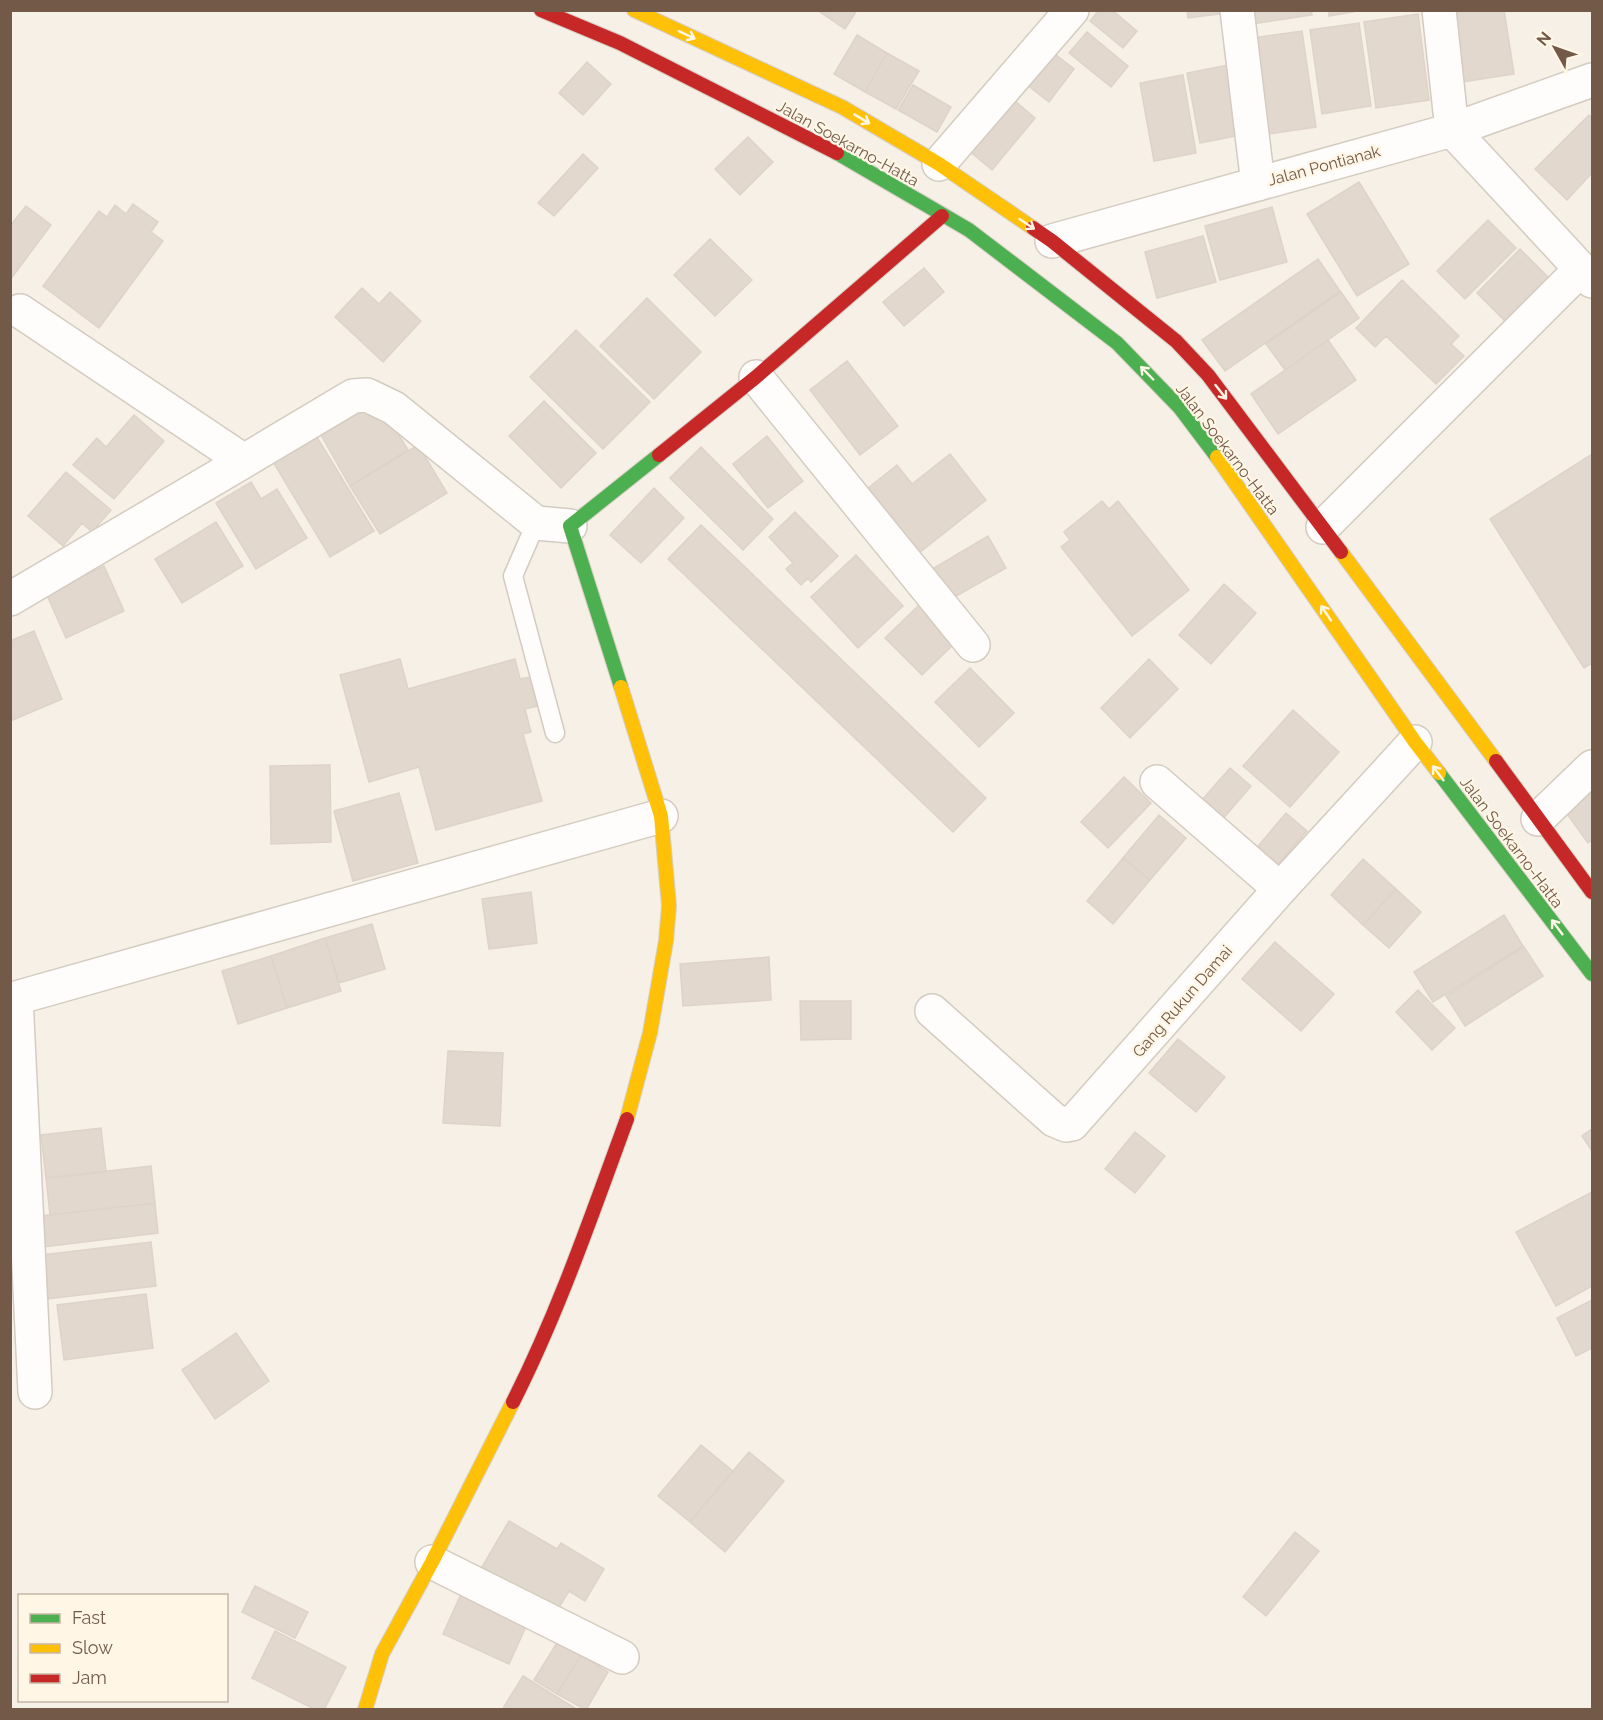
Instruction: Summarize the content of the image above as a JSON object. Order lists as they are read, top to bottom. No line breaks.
{"streets":{"main road":["Jalan Soekarno-Hatta"],"street":["Jalan Pontianak","Gang Rukun Damai"]},"crossings":[["Jalan Soekarno-Hatta","Jalan Pontianak"],["Jalan Soekarno-Hatta","Gang Rukun Damai"]],"legend":["Fast","Slow","Jam"],"north":"top left"}
